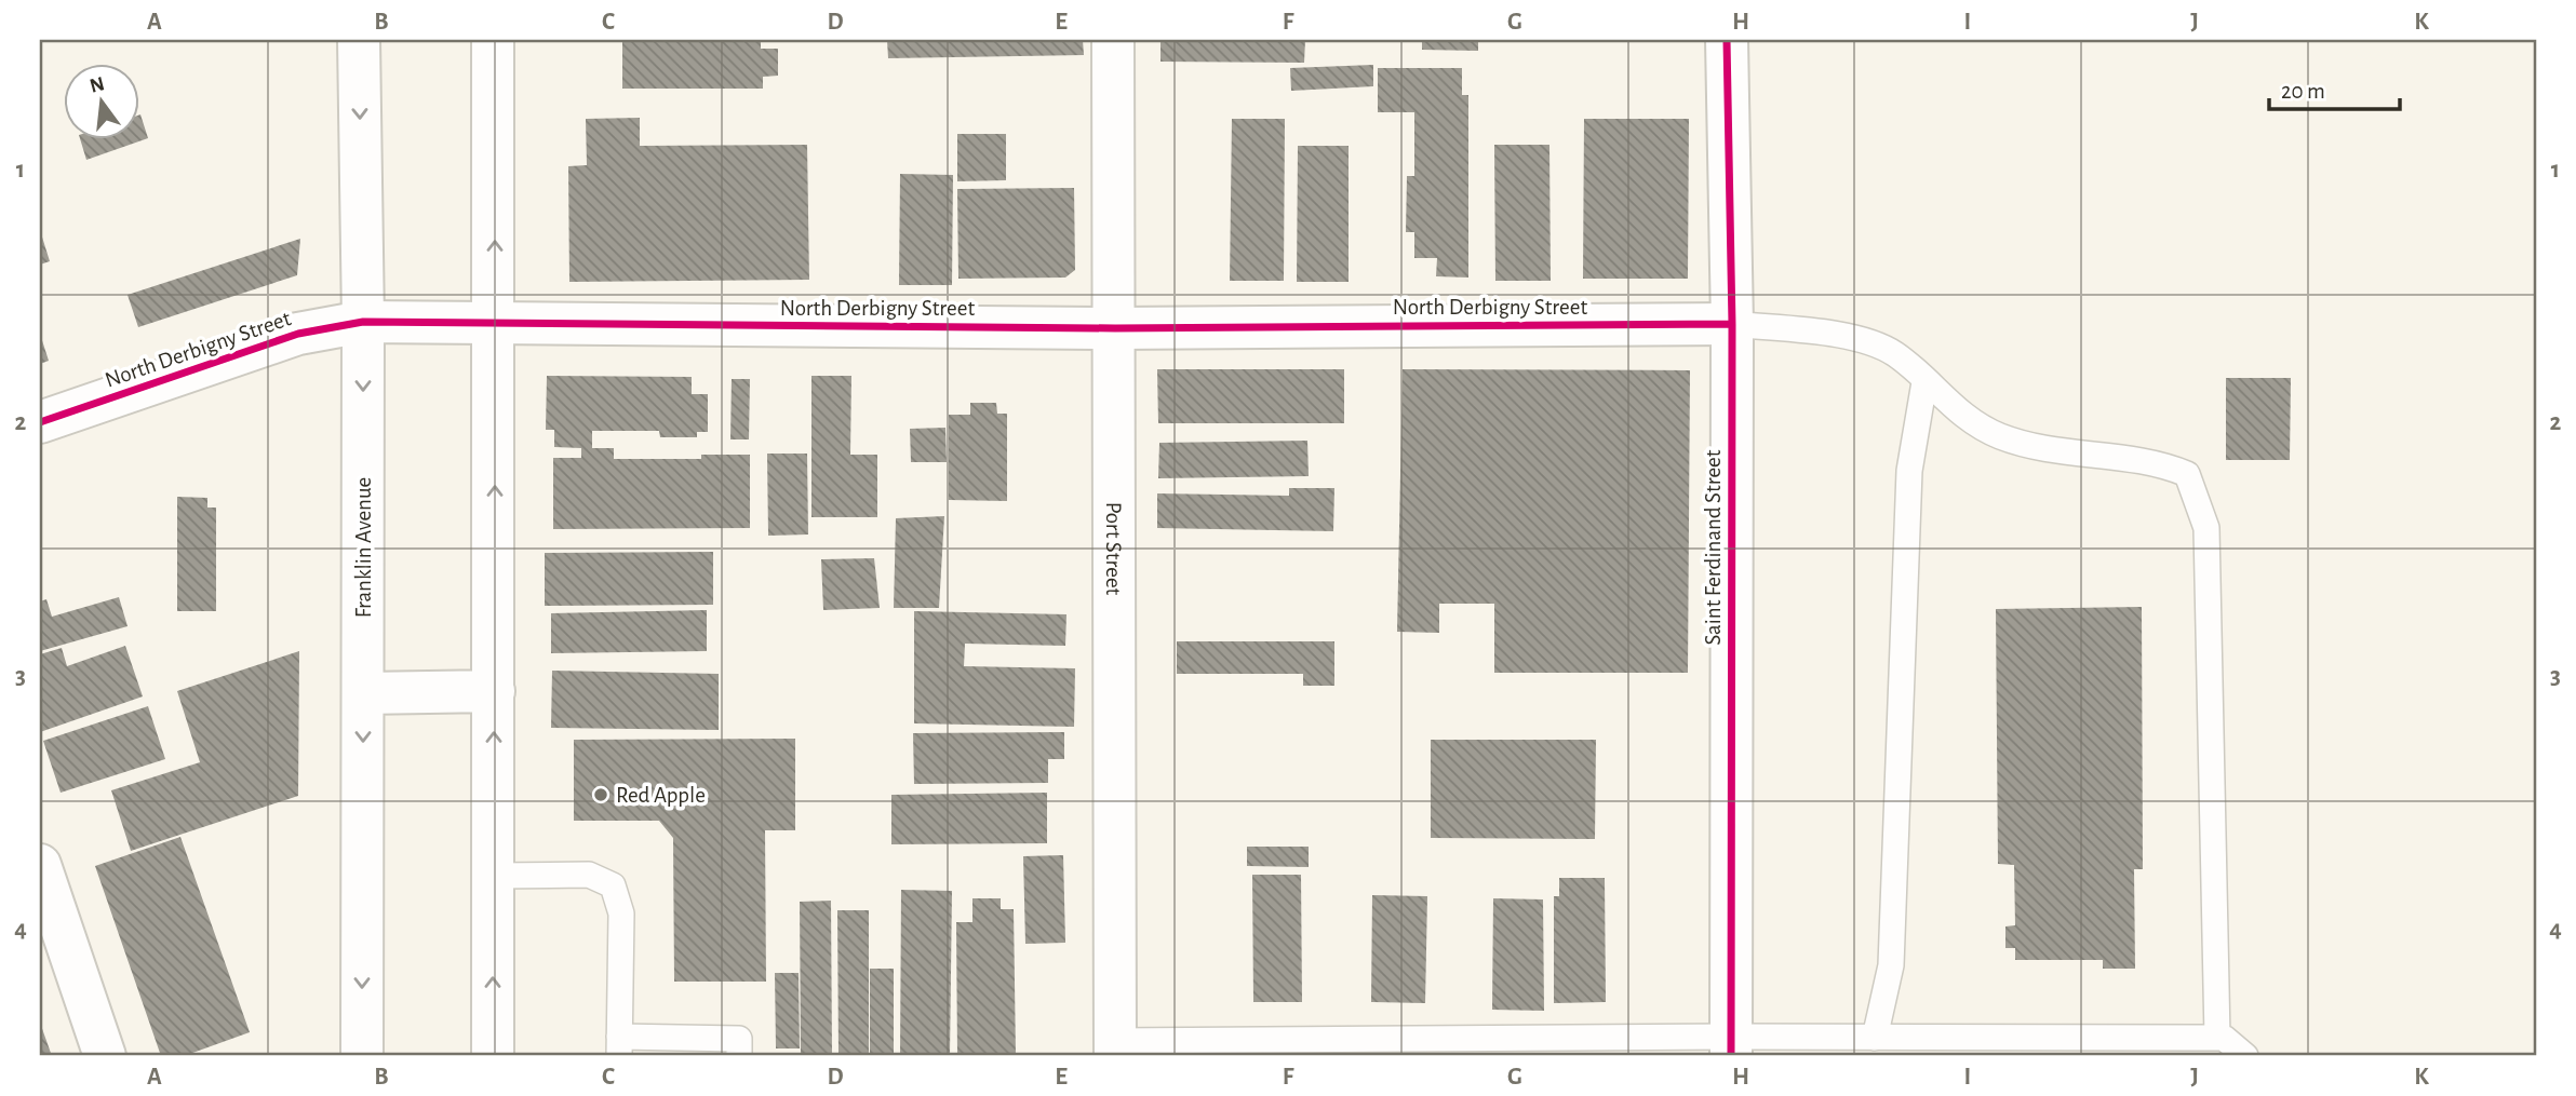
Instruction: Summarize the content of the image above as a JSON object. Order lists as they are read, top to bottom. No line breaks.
{"streets":{"street":["North Derbigny Street","Franklin Avenue","Port Street","Saint Ferdinand Street"]},"crossings":[["North Derbigny Street","Franklin Avenue"],["North Derbigny Street","Port Street"],["North Derbigny Street","Saint Ferdinand Street"]],"places":["Red Apple"],"scale_bar":"20 m","north":"top","grid":{"columns":["A","B","C","D","E","F","G","H","I","J","K"],"rows":["1","2","3","4"]}}
